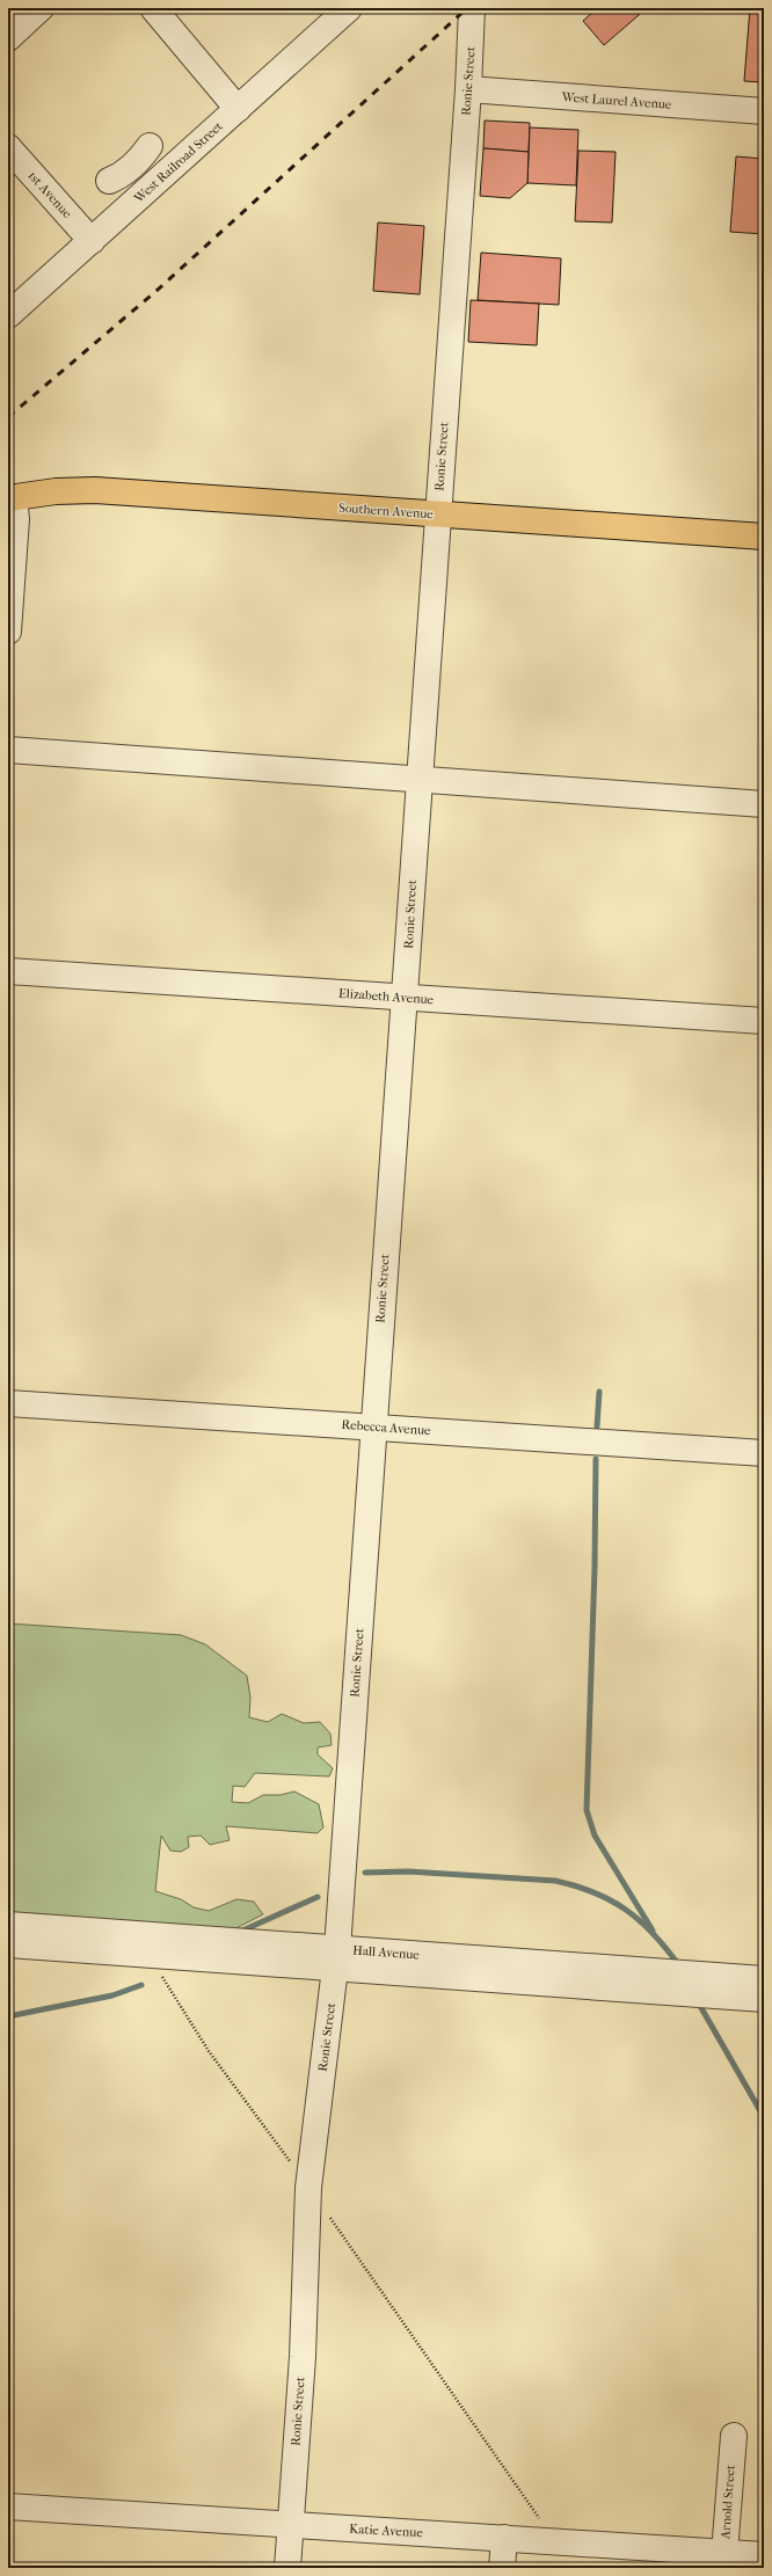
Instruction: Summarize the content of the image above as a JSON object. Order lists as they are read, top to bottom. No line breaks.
{"streets":{"main road":["Southern Avenue"],"street":["Ronie Street","West Laurel Avenue","West Railroad Street","1st Avenue","Elizabeth Avenue","Rebecca Avenue","Hall Avenue","Arnold Street","Katie Avenue"]},"crossings":[["Ronie Street","West Laurel Avenue"],["Ronie Street","Southern Avenue"],["Ronie Street","Elizabeth Avenue"],["Ronie Street","Rebecca Avenue"],["Ronie Street","Hall Avenue"],["Ronie Street","Katie Avenue"],["West Railroad Street","1st Avenue"],["Arnold Street","Katie Avenue"]]}
